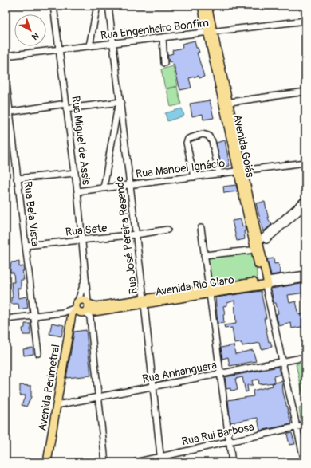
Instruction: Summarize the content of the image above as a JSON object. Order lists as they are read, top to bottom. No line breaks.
{"streets":{"main road":["Avenida Goiás","Avenida Rio Claro","Avenida Perimetral"],"street":["Rua Engenheiro Bonfim","Rua Miguel de Assis","Rua Manoel Ignácio","Rua Bela Vista","Rua Sete","Rua José Pereira Resende","Rua Anhanguera","Rua Rui Barbosa"]},"crossings":[["Rua Engenheiro Bonfim","Rua Miguel de Assis"],["Rua Engenheiro Bonfim","Avenida Goiás"],["Rua Engenheiro Bonfim","Rua José Pereira Resende"],["Rua Miguel de Assis","Rua Manoel Ignácio"],["Rua Miguel de Assis","Rua Sete"],["Rua Miguel de Assis","Avenida Rio Claro"],["Rua Miguel de Assis","Rua Anhanguera"],["Rua Miguel de Assis","Avenida Perimetral"],["Avenida Goiás","Rua Manoel Ignácio"],["Avenida Goiás","Avenida Rio Claro"],["Avenida Goiás","Rua Anhanguera"],["Avenida Goiás","Rua Rui Barbosa"],["Rua Manoel Ignácio","Rua José Pereira Resende"],["Rua Bela Vista","Rua Sete"],["Rua Bela Vista","Avenida Rio Claro"],["Rua Sete","Rua José Pereira Resende"],["Rua José Pereira Resende","Avenida Rio Claro"],["Rua José Pereira Resende","Rua Anhanguera"],["Rua José Pereira Resende","Rua Rui Barbosa"],["Avenida Rio Claro","Avenida Perimetral"],["Rua Anhanguera","Avenida Perimetral"]],"north":"bottom right"}
